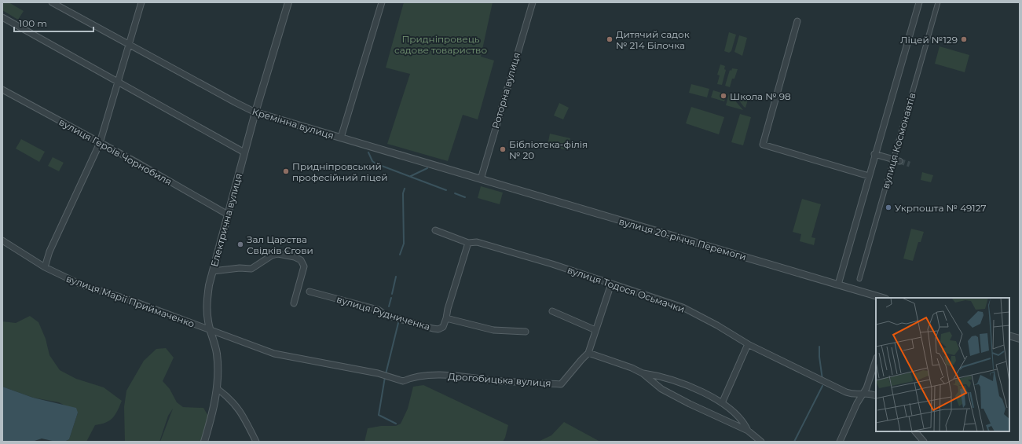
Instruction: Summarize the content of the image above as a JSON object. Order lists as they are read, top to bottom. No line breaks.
{"streets":{"street":["Роторна вулиця","Кремінна вулиця","вулиця Космонавтів","вулиця Героїв Чорнобиля","Електрична вулиця","вулиця 20-річчя Перемоги","вулиця Тодося Осьмачки","вулиця Марії Приймаченко","вулиця Рудниченка","Дрогобицька вулиця"]},"crossings":[["Роторна вулиця","Кремінна вулиця"],["Роторна вулиця","вулиця 20-річчя Перемоги"],["Кремінна вулиця","Електрична вулиця"],["Кремінна вулиця","вулиця 20-річчя Перемоги"],["вулиця Космонавтів","вулиця 20-річчя Перемоги"],["вулиця Героїв Чорнобиля","Електрична вулиця"],["Електрична вулиця","вулиця Марії Приймаченко"],["Електрична вулиця","Дрогобицька вулиця"],["вулиця Марії Приймаченко","Дрогобицька вулиця"]],"parks":["Придніпровець садове товариство"],"places":["Дитячий садок № 214 Білочка","Ліцей №129","Школа № 98","Бібліотека-філія № 20","Придніпровський професійний ліцей","Укрпошта № 49127","Зал Царства Свідків Єгови"],"scale_bar":"100 m"}
